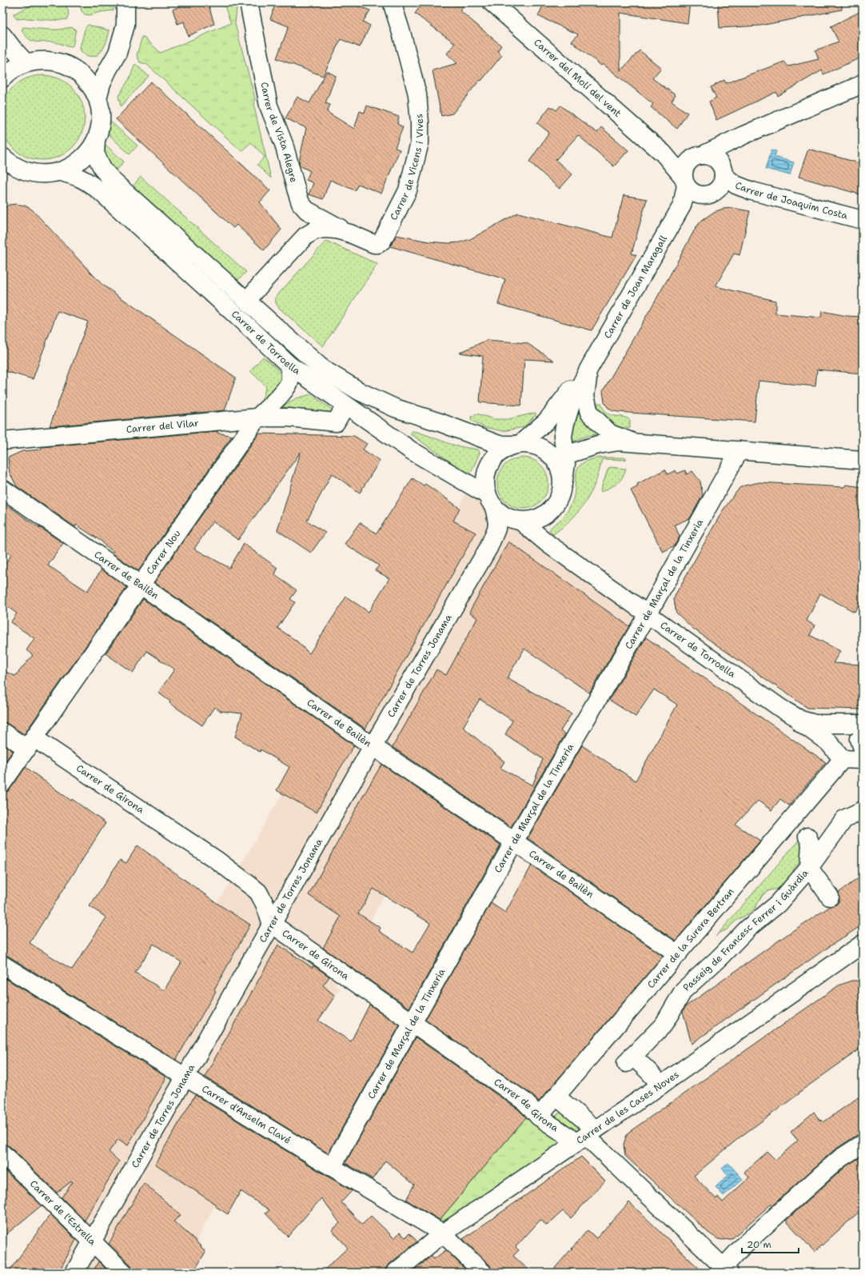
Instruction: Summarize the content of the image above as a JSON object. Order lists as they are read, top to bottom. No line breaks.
{"streets":{"street":["Carrer del Molí del vent","Carrer de Vista Alegre","Carrer de Vicens i Vives","Carrer de Joaquim Costa","Carrer de Joan Maragall","Carrer de Torroella","Carrer del Vilar","Carrer Nou","Carrer de Bailèn","Carrer de Marçal de la Tinxeria","Carrer de Torres Jonama","Carrer de Girona","Passeig de Francesc Ferrer i Guàrdia","Carrer de la Surera Bertran","Carrer de les Cases Noves","Carrer d'Anselm Clavé","Carrer de l'Estrella"]},"crossings":[["Carrer del Molí del vent","Carrer de Joaquim Costa"],["Carrer del Molí del vent","Carrer de Joan Maragall"],["Carrer de Vista Alegre","Carrer de Vicens i Vives"],["Carrer de Joaquim Costa","Carrer de Joan Maragall"],["Carrer de Joan Maragall","Carrer de Torroella"],["Carrer de Joan Maragall","Carrer de Torres Jonama"],["Carrer de Torroella","Carrer de Marçal de la Tinxeria"],["Carrer de Torroella","Carrer de Torres Jonama"],["Carrer de Torroella","Carrer de la Surera Bertran"],["Carrer del Vilar","Carrer Nou"],["Carrer Nou","Carrer de Bailèn"],["Carrer Nou","Carrer de Girona"],["Carrer de Bailèn","Carrer de Marçal de la Tinxeria"],["Carrer de Bailèn","Carrer de Torres Jonama"],["Carrer de Bailèn","Carrer de la Surera Bertran"],["Carrer de Marçal de la Tinxeria","Carrer de Girona"],["Carrer de Marçal de la Tinxeria","Carrer d'Anselm Clavé"],["Carrer de Torres Jonama","Carrer de Girona"],["Carrer de Torres Jonama","Carrer d'Anselm Clavé"],["Carrer de Torres Jonama","Carrer de l'Estrella"],["Carrer de Girona","Carrer de la Surera Bertran"],["Carrer de Girona","Carrer de les Cases Noves"],["Passeig de Francesc Ferrer i Guàrdia","Carrer de les Cases Noves"],["Carrer de les Cases Noves","Carrer d'Anselm Clavé"]],"scale_bar":"20 m"}
